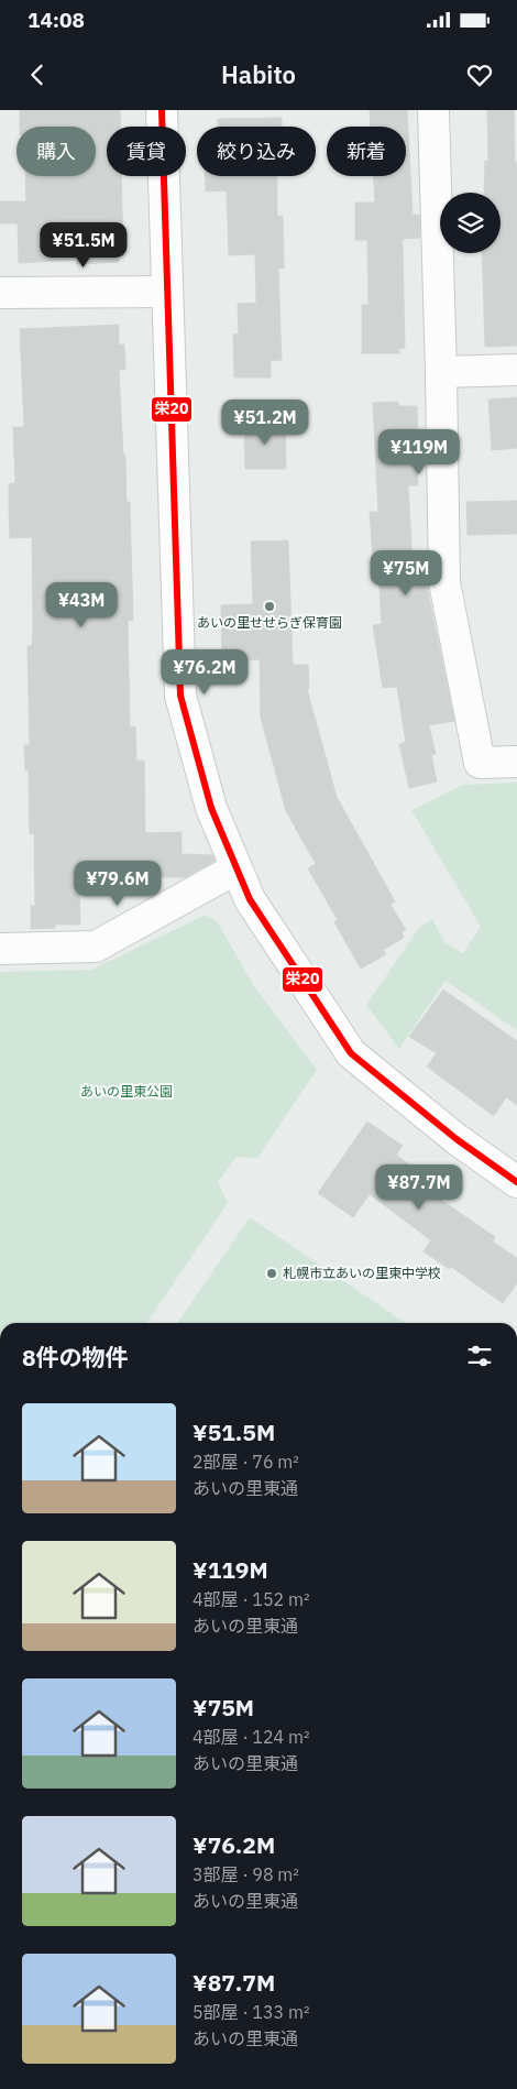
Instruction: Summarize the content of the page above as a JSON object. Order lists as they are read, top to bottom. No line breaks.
{"parks":["あいの里東公園"],"places":["あいの里せせらぎ保育園","札幌市立あいの里東中学校"],"lines":["transit line 栄20"],"page":{"status":"14:08","header":"Habito","chip":["購入","賃貸","絞り込み","新着"],"price":["¥51.5M","¥51.2M","¥119M","¥75M","¥43M","¥76.2M","¥79.6M","¥87.7M"],"heading":"8件の物件","list":[{"name":"¥51.5M","note":"2部屋 · 76 m² · あいの里東通"},{"name":"¥119M","note":"4部屋 · 152 m² · あいの里東通"},{"name":"¥75M","note":"4部屋 · 124 m² · あいの里東通"},{"name":"¥76.2M","note":"3部屋 · 98 m² · あいの里東通"},{"name":"¥87.7M","note":"5部屋 · 133 m² · あいの里東通"}]}}
